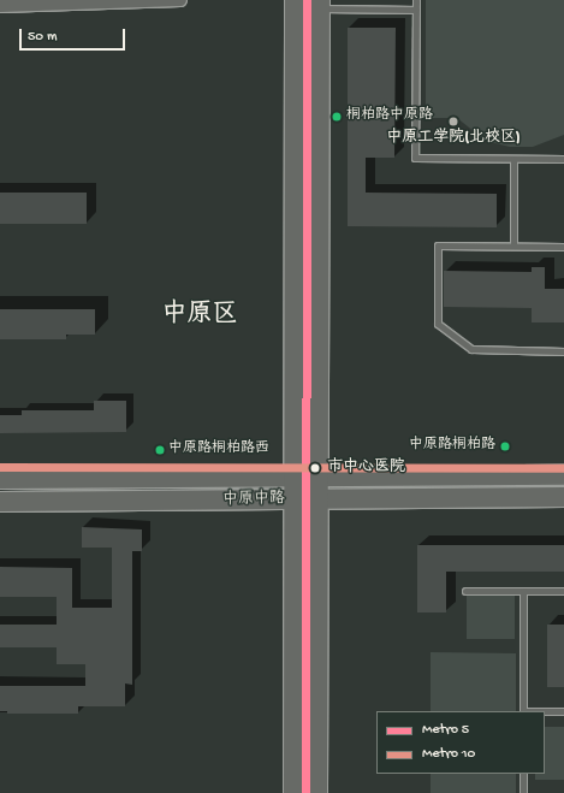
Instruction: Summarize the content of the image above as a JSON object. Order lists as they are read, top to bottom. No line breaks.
{"streets":{"main road":["中原中路"]},"districts":["中原区"],"places":["桐柏路中原路","中原工学院(北校区)","中原路桐柏路","中原路桐柏路西","市中心医院"],"lines":["metro line 5","metro line 10"],"legend":["Metro 5","Metro 10"],"scale_bar":"50 m"}
